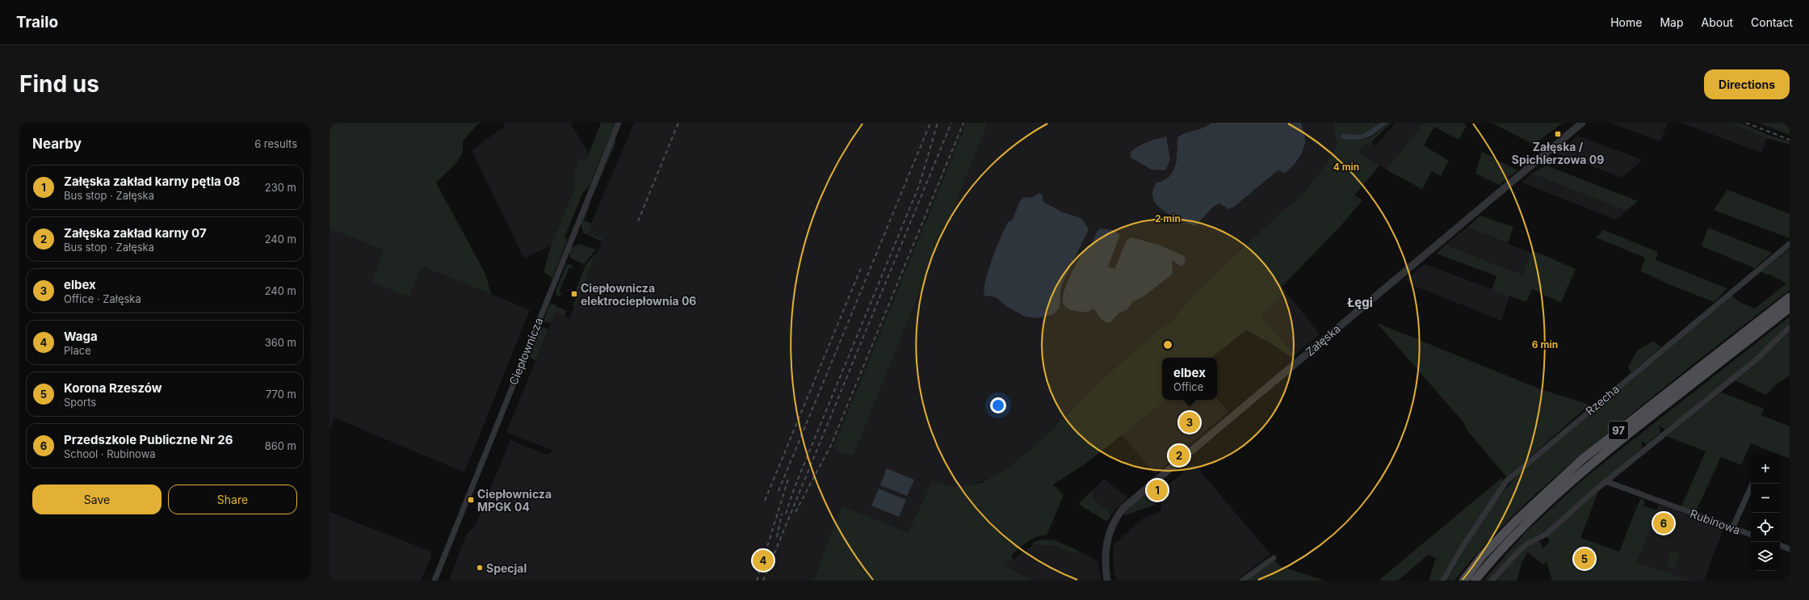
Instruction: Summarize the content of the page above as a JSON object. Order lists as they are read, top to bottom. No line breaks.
{"streets":{"main road":["97"],"street":["Załęska","Ciepłownicza","Rzecha","Rubinowa"]},"districts":["Łęgi"],"places":{"transit":["Załęska / Spichlerzowa 09","Ciepłownicza elektrociepłownia 06","Ciepłownicza MPGK 04"],"other":["Specjal"]},"page":{"header":"Trailo","nav":["Home","Map","About","Contact"],"buttons":["Directions",["Save","Share"]],"title":"Find us","heading":["Nearby","6 results"],"list":[{"mark":"1","name":"Załęska zakład karny pętla 08","note":"Bus stop · Załęska","value":"230 m"},{"mark":"2","name":"Załęska zakład karny 07","note":"Bus stop · Załęska","value":"240 m"},{"mark":"3","name":"elbex","note":"Office · Załęska","value":"240 m"},{"mark":"4","name":"Waga","note":"Place","value":"360 m"},{"mark":"5","name":"Korona Rzeszów","note":"Sports","value":"770 m"},{"mark":"6","name":"Przedszkole Publiczne Nr 26","note":"School · Rubinowa","value":"860 m"}],"popup":["elbex","Office"],"pins":["3","2","1","6","5","4"],"map_buttons":["+","−"]},"rings":["4 min","2 min","6 min"]}
